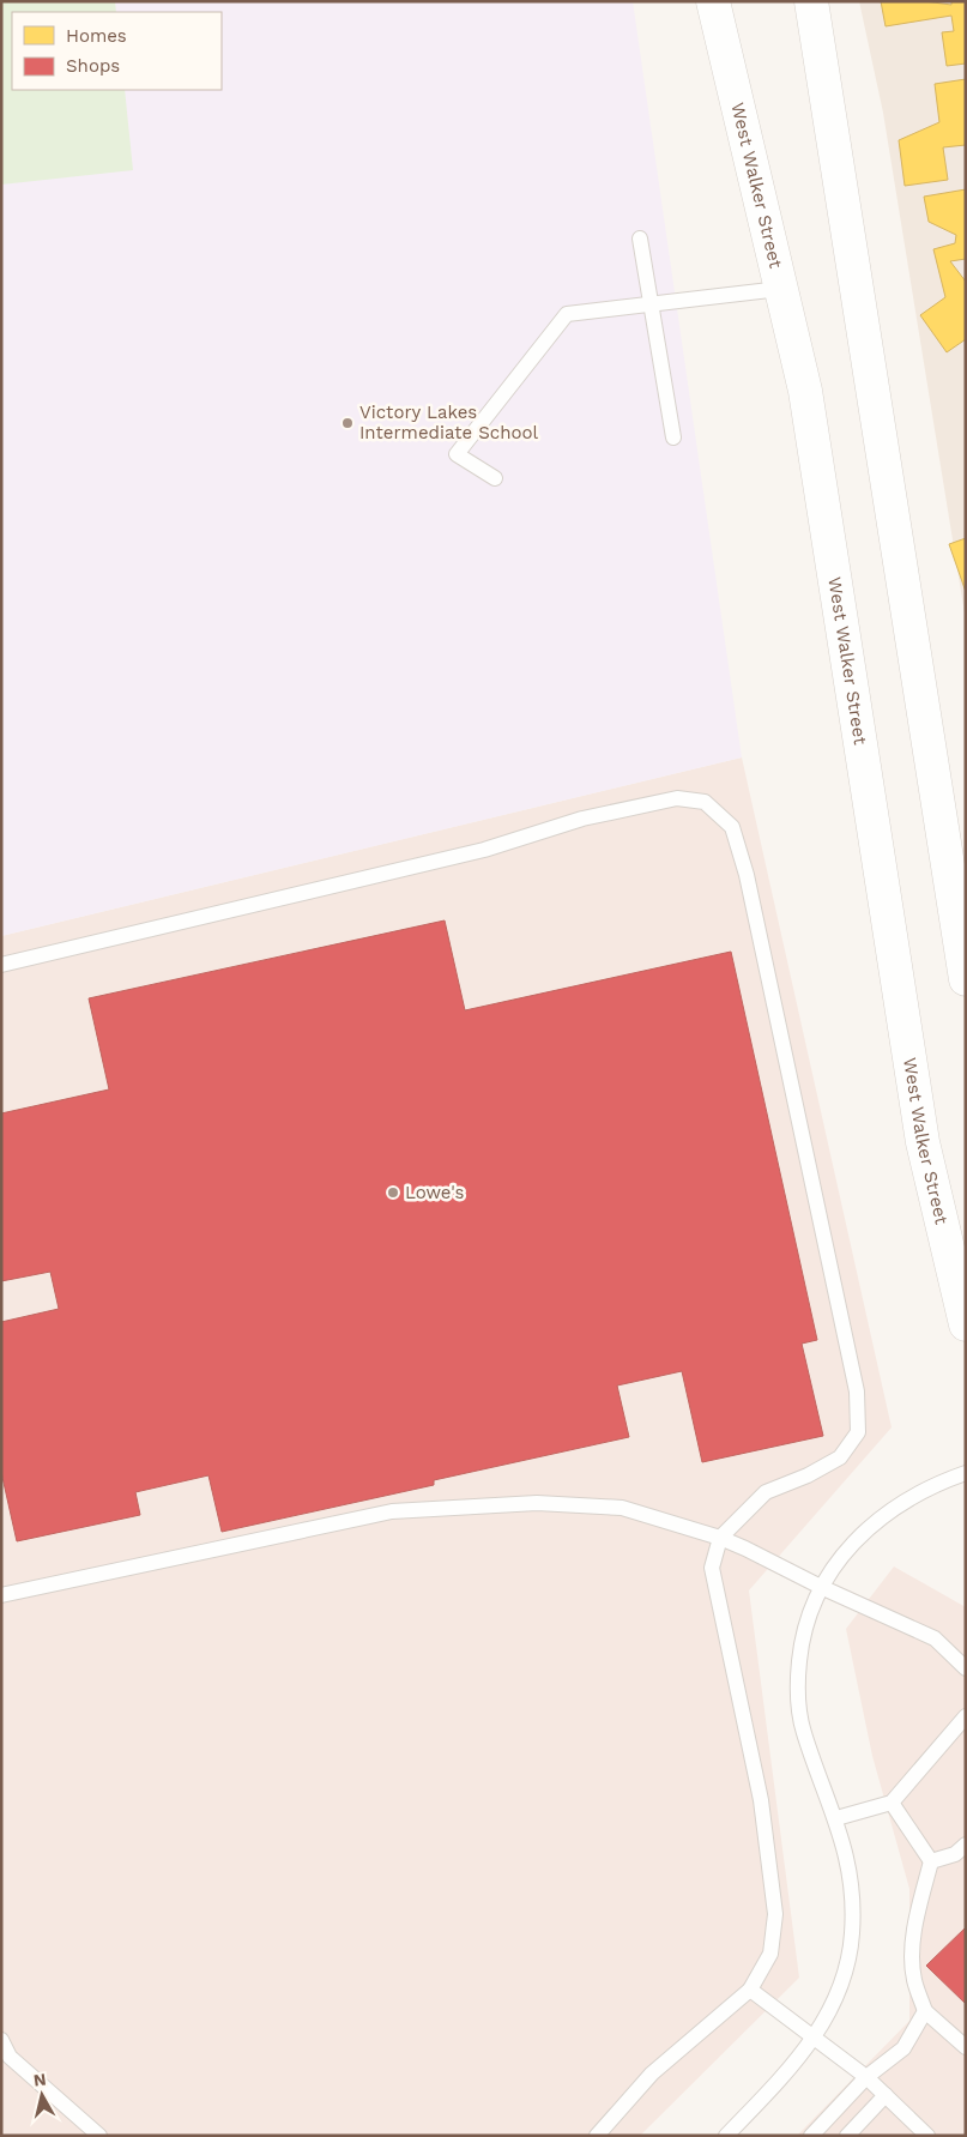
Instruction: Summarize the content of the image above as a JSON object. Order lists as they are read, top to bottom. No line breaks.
{"streets":{"street":["West Walker Street"]},"places":["Victory Lakes Intermediate School","Lowe's"],"legend":["Homes","Shops"],"north":"top"}
